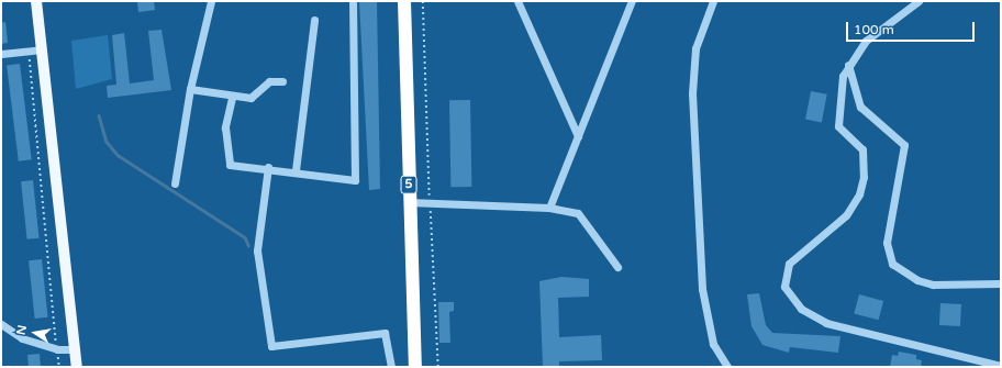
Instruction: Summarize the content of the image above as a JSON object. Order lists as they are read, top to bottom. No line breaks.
{"streets":{"highway":["5"]},"scale_bar":"100 m","north":"left"}
